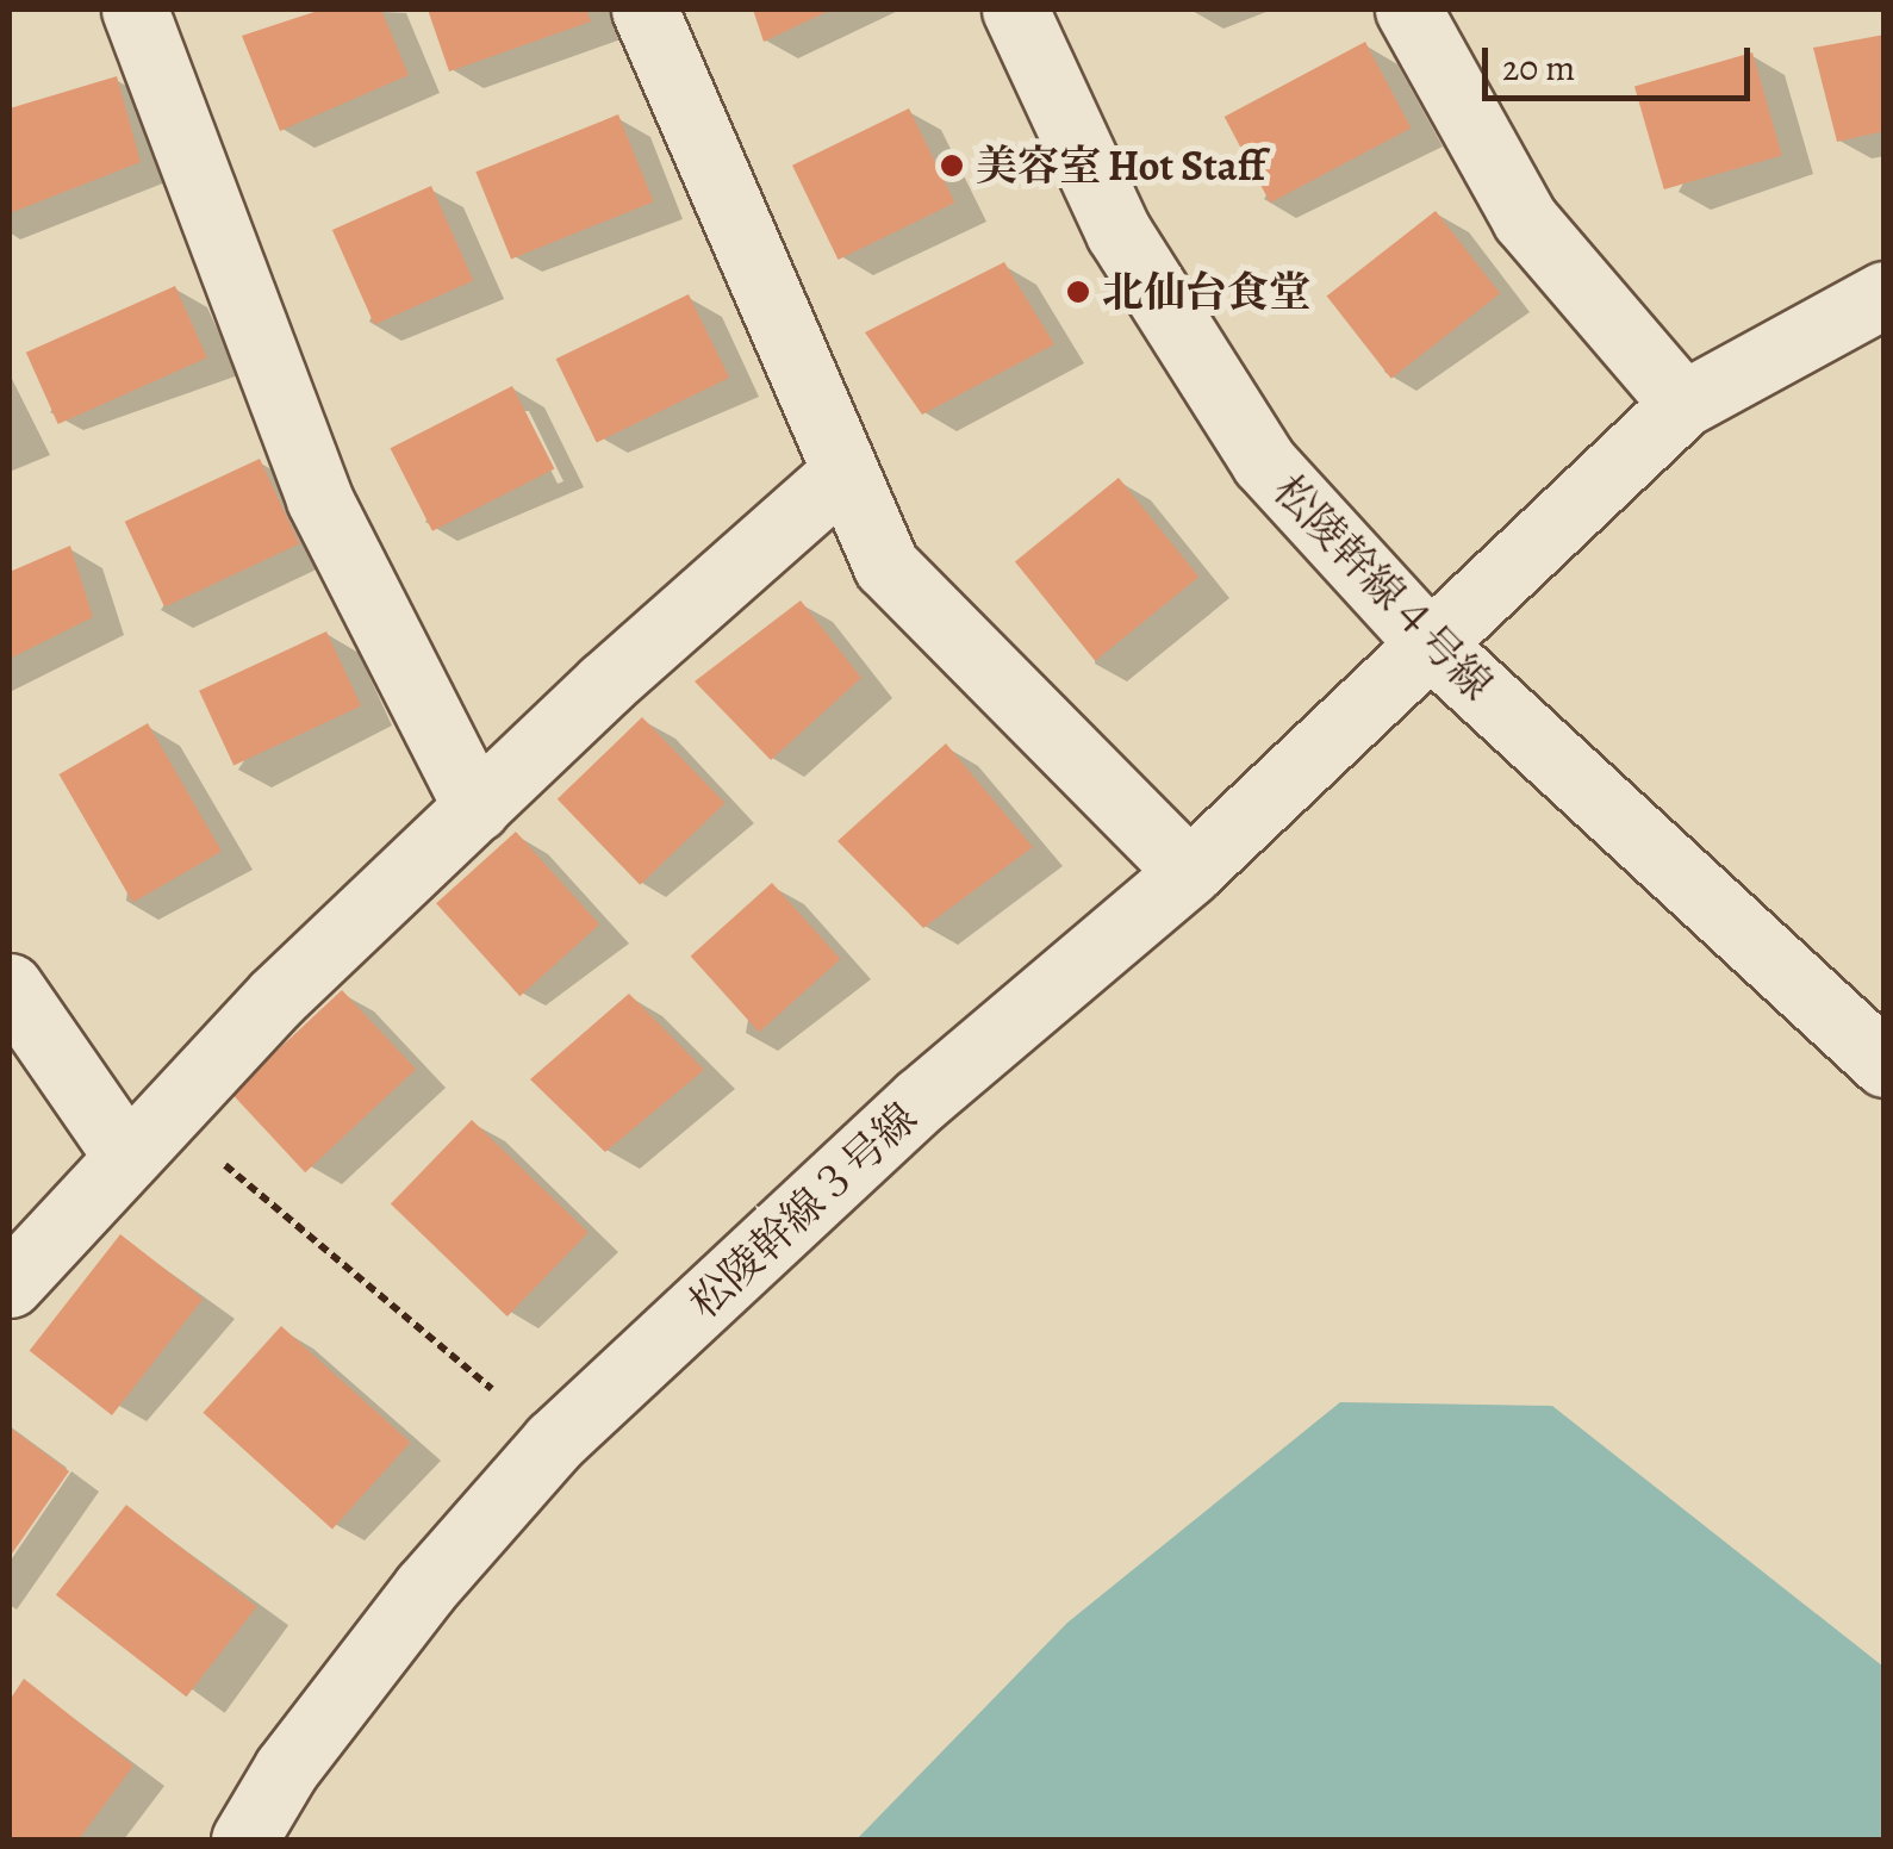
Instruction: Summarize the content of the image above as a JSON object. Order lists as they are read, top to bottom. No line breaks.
{"streets":{"street":["松陵幹線４号線","松陵幹線３号線"]},"crossings":[["松陵幹線４号線","松陵幹線３号線"]],"places":["美容室 Hot Staff","北仙台食堂"],"scale_bar":"20 m"}
